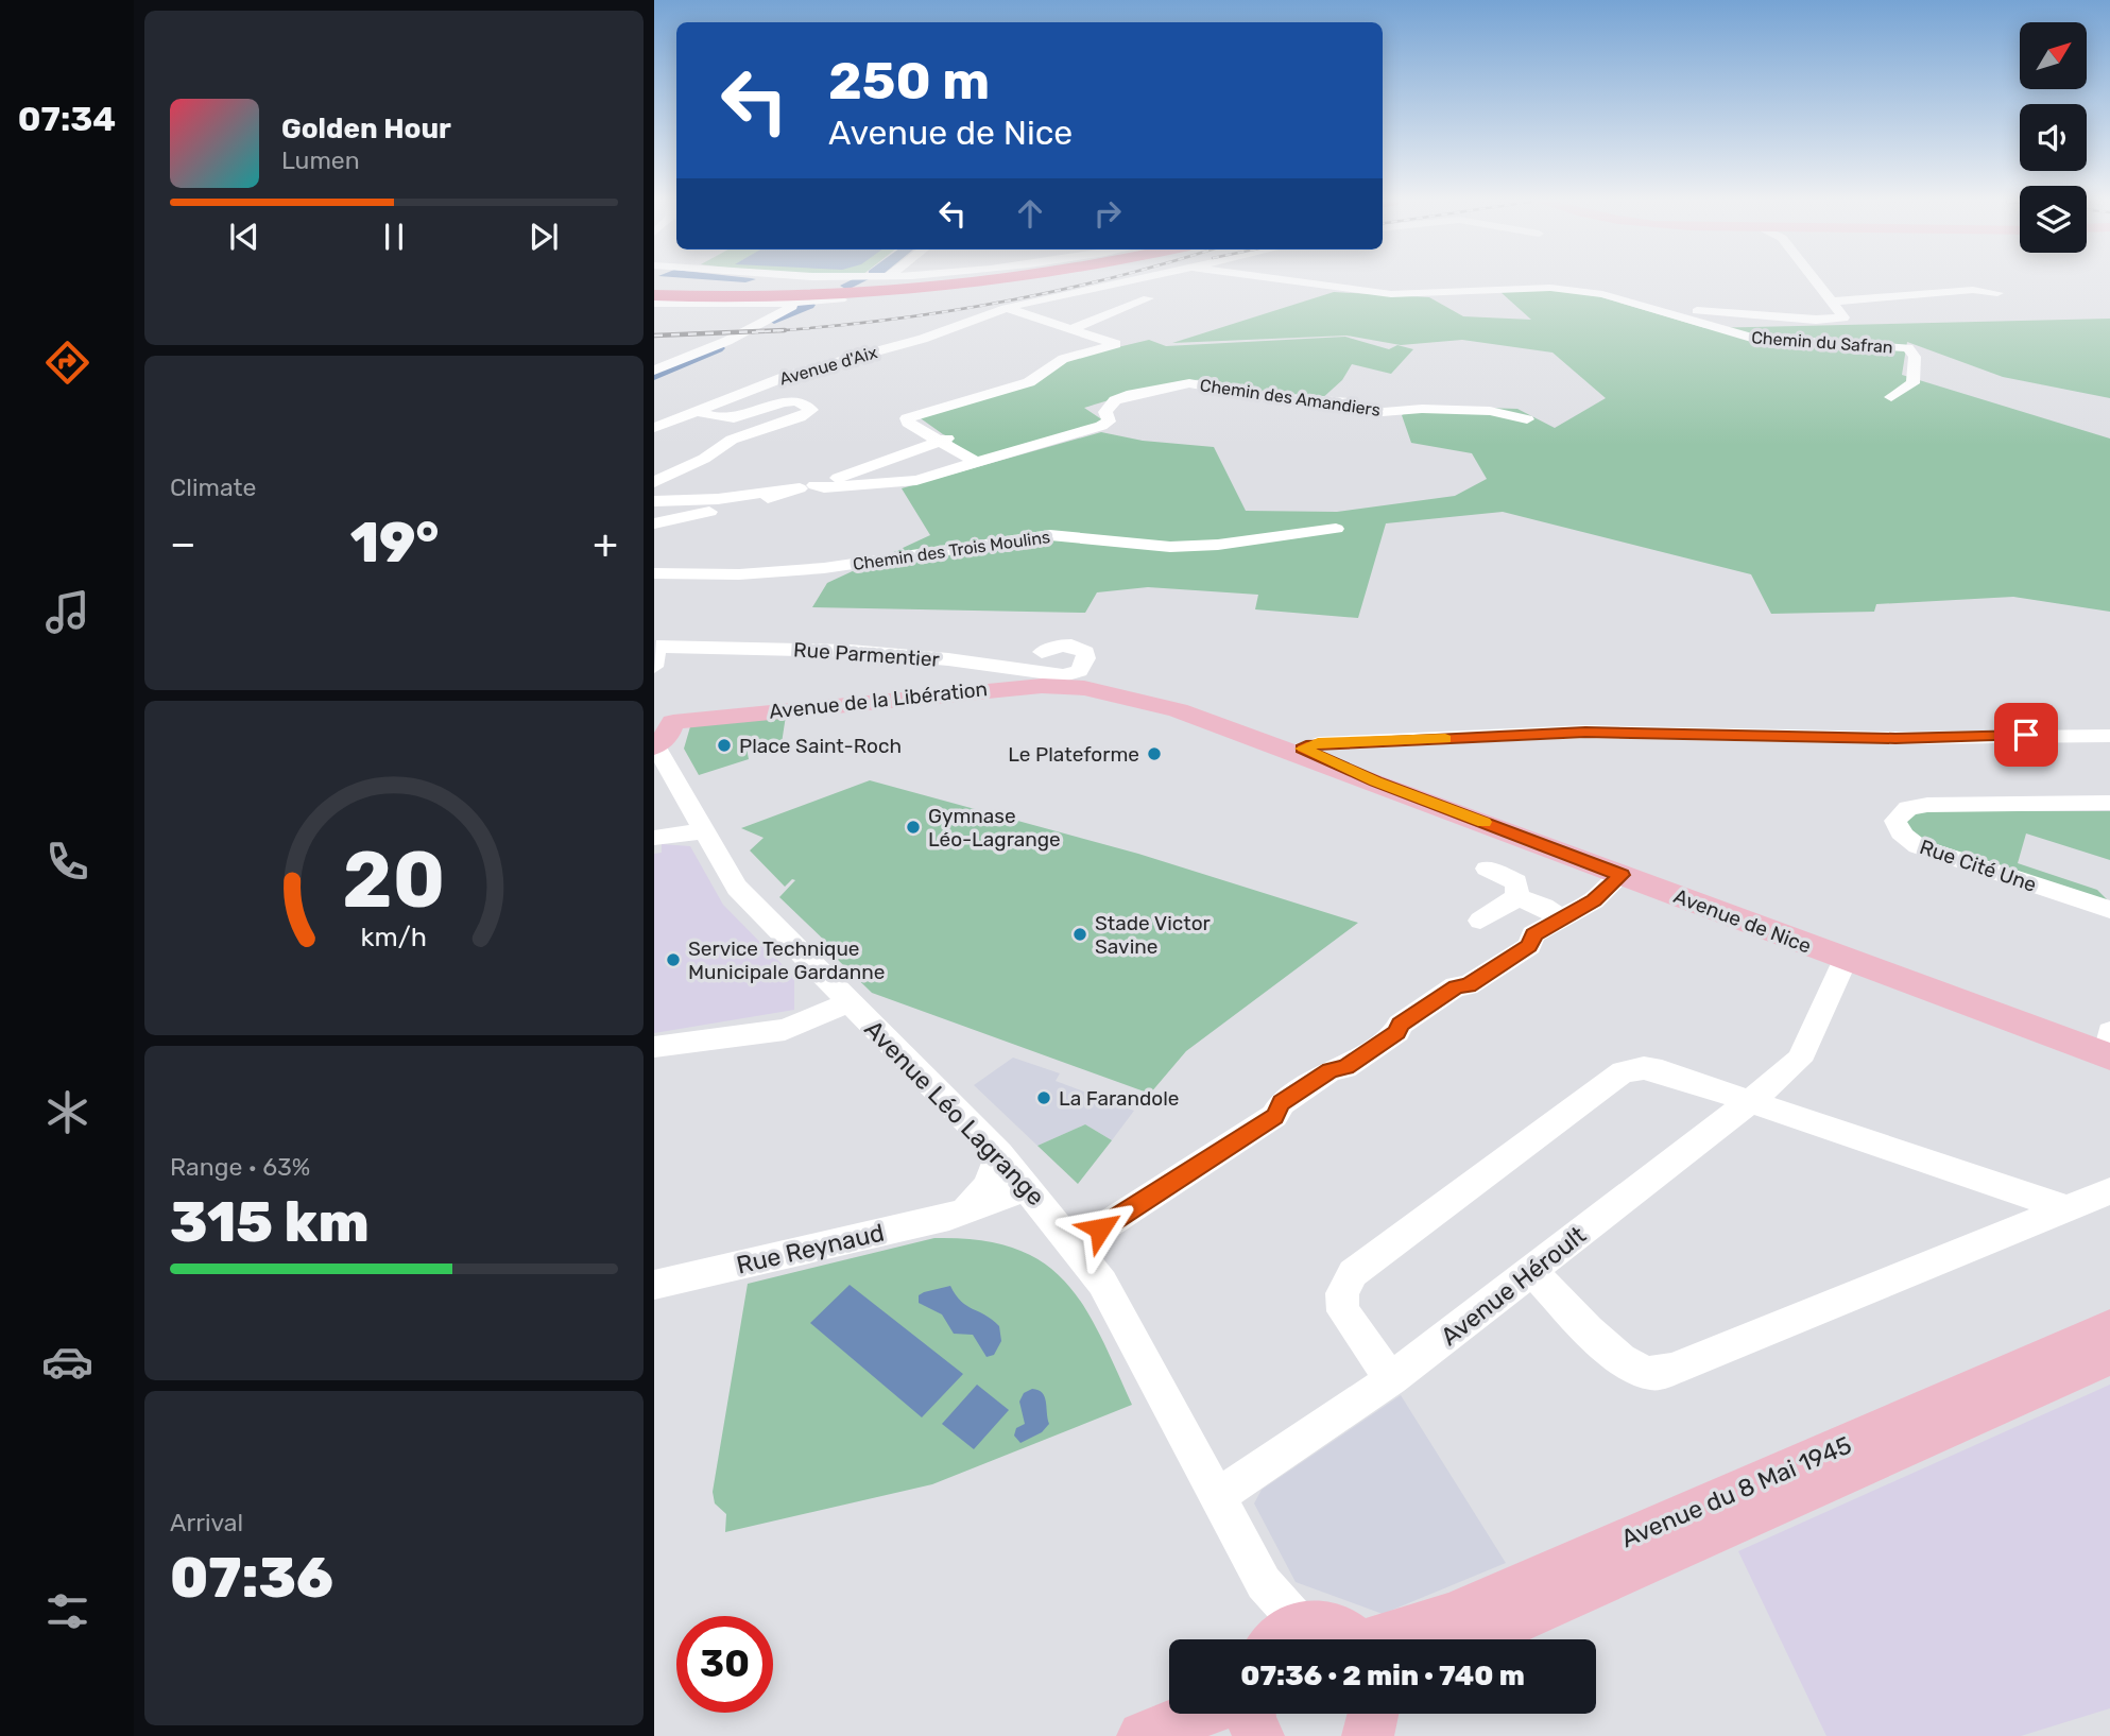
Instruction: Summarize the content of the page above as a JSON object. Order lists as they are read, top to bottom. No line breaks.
{"streets":{"main road":["Avenue de la Libération","Avenue de Nice","Avenue du 8 Mai 1945"],"street":["Chemin du Safran","Avenue d'Aix","Chemin des Amandiers","Chemin des Trois Moulins","Rue Parmentier","Rue Cité Une","Avenue Léo Lagrange","Rue Reynaud","Avenue Héroult"]},"crossings":[["Rue Parmentier","Avenue de la Libération"],["Rue Parmentier","Avenue de Nice"],["Avenue de la Libération","Avenue de Nice"],["Avenue de Nice","Avenue Héroult"],["Avenue Léo Lagrange","Rue Reynaud"],["Avenue Léo Lagrange","Avenue Héroult"]],"places":["Place Saint-Roch","Le Plateforme","Gymnase Léo-Lagrange","Stade Victor Savine","Service Technique Municipale Gardanne","La Farandole"],"north":"top right","page":{"tabs":"07:34","turn":["250 m","Avenue de Nice"],"song":["Golden Hour","Lumen"],"tile":["Climate",["Range · 63%","315 km"],["Arrival","07:36"]],"heat":["−","19°","+"],"limit":"30","trip":"07:36 · 2 min · 740 m","gauge":["20","km/h"]}}
